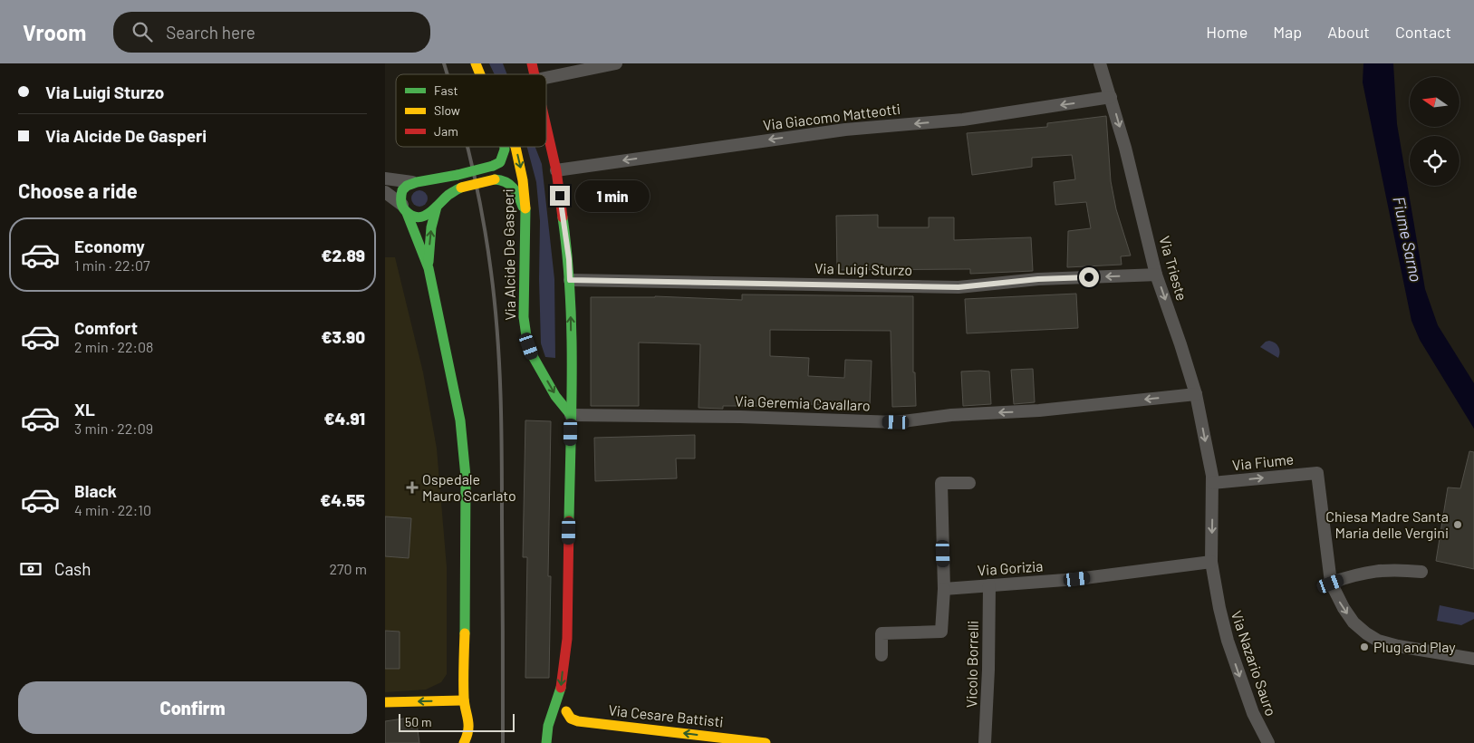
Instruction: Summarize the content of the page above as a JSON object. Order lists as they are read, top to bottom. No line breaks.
{"streets":{"main road":["Via Alcide De Gasperi","Via Cesare Battisti"],"street":["Via Giacomo Matteotti","Via Trieste","Via Luigi Sturzo","Via Geremia Cavallaro","Via Fiume","Via Gorizia","Via Nazario Sauro","Vicolo Borrelli"]},"crossings":[["Via Giacomo Matteotti","Via Trieste"],["Via Alcide De Gasperi","Via Geremia Cavallaro"],["Via Trieste","Via Luigi Sturzo"],["Via Trieste","Via Geremia Cavallaro"],["Via Trieste","Via Fiume"],["Via Trieste","Via Nazario Sauro"],["Via Fiume","Via Nazario Sauro"],["Via Gorizia","Via Nazario Sauro"],["Via Gorizia","Vicolo Borrelli"]],"one_way":["Via Giacomo Matteotti","Via Trieste","Via Luigi Sturzo","Via Geremia Cavallaro","Via Nazario Sauro","Via Cesare Battisti"],"water":["Fiume Sarno"],"places":{"health":["Ospedale Mauro Scarlato"],"other":["Chiesa Madre Santa Maria delle Vergini","Plug and Play"]},"legend":["Fast","Slow","Jam"],"scale_bar":"50 m","north":"left","page":{"header":"Vroom","search":"Search here","nav":["Home","Map","About","Contact"],"banner":["Via Luigi Sturzo","Via Alcide De Gasperi"],"heading":"Choose a ride","bubble":"1 min","list":[{"name":"Economy","note":"1 min · 22:07","value":"€2.89"},{"name":"Comfort","note":"2 min · 22:08","value":"€3.90"},{"name":"XL","note":"3 min · 22:09","value":"€4.91"},{"name":"Black","note":"4 min · 22:10","value":"€4.55"}],"pay":["Cash","270 m"],"buttons":"Confirm","scale":"50 m"}}
